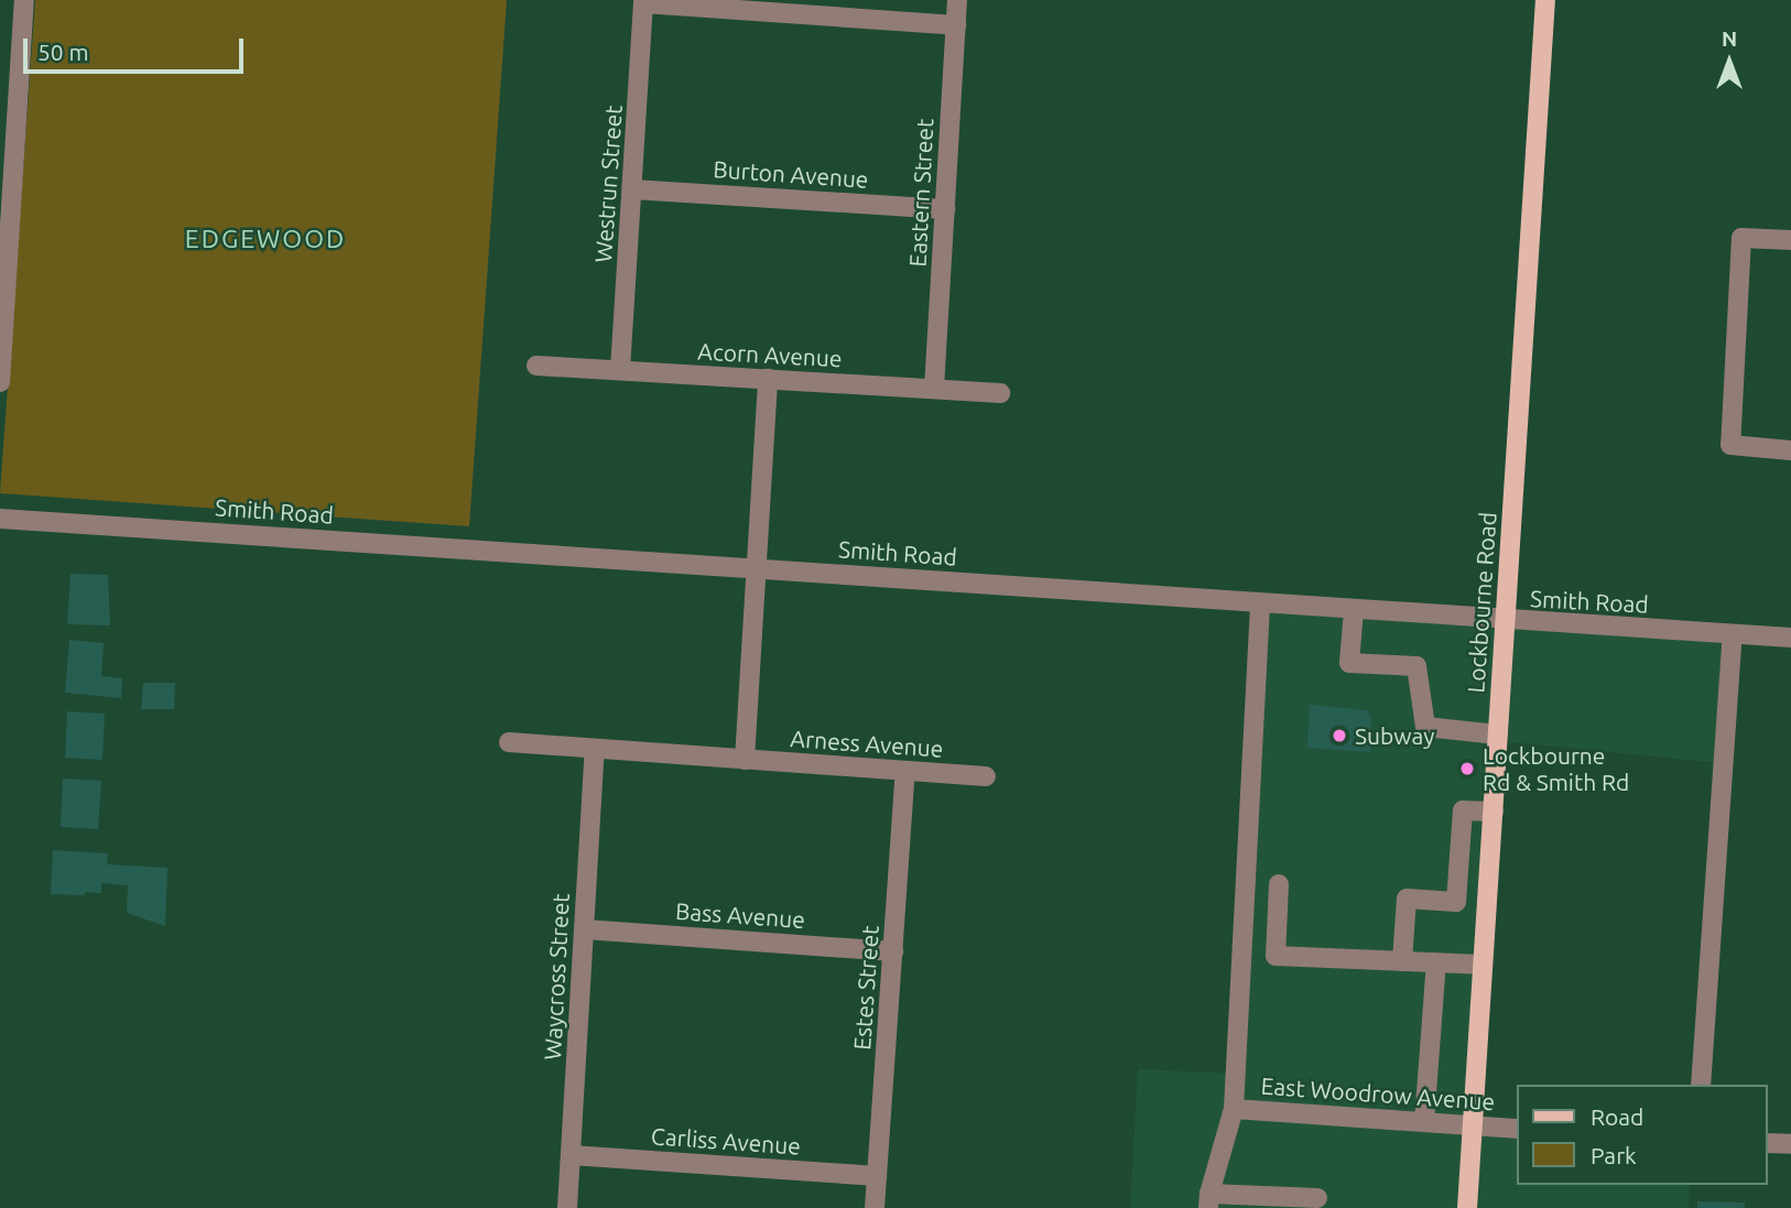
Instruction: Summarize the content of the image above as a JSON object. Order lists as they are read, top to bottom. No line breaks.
{"streets":{"main road":["Lockbourne Road"],"street":["Burton Avenue","Westrun Street","Eastern Street","Acorn Avenue","Smith Road","Arness Avenue","Bass Avenue","Waycross Street","Estes Street","East Woodrow Avenue","Carliss Avenue"]},"crossings":[["Burton Avenue","Westrun Street"],["Burton Avenue","Eastern Street"],["Westrun Street","Acorn Avenue"],["Eastern Street","Acorn Avenue"],["Smith Road","Lockbourne Road"],["Lockbourne Road","East Woodrow Avenue"],["Arness Avenue","Waycross Street"],["Arness Avenue","Estes Street"],["Bass Avenue","Waycross Street"],["Bass Avenue","Estes Street"],["Waycross Street","Carliss Avenue"],["Estes Street","Carliss Avenue"]],"districts":["EDGEWOOD"],"places":["Subway","Lockbourne Rd & Smith Rd"],"legend":["Road","Park"],"scale_bar":"50 m","north":"top"}
